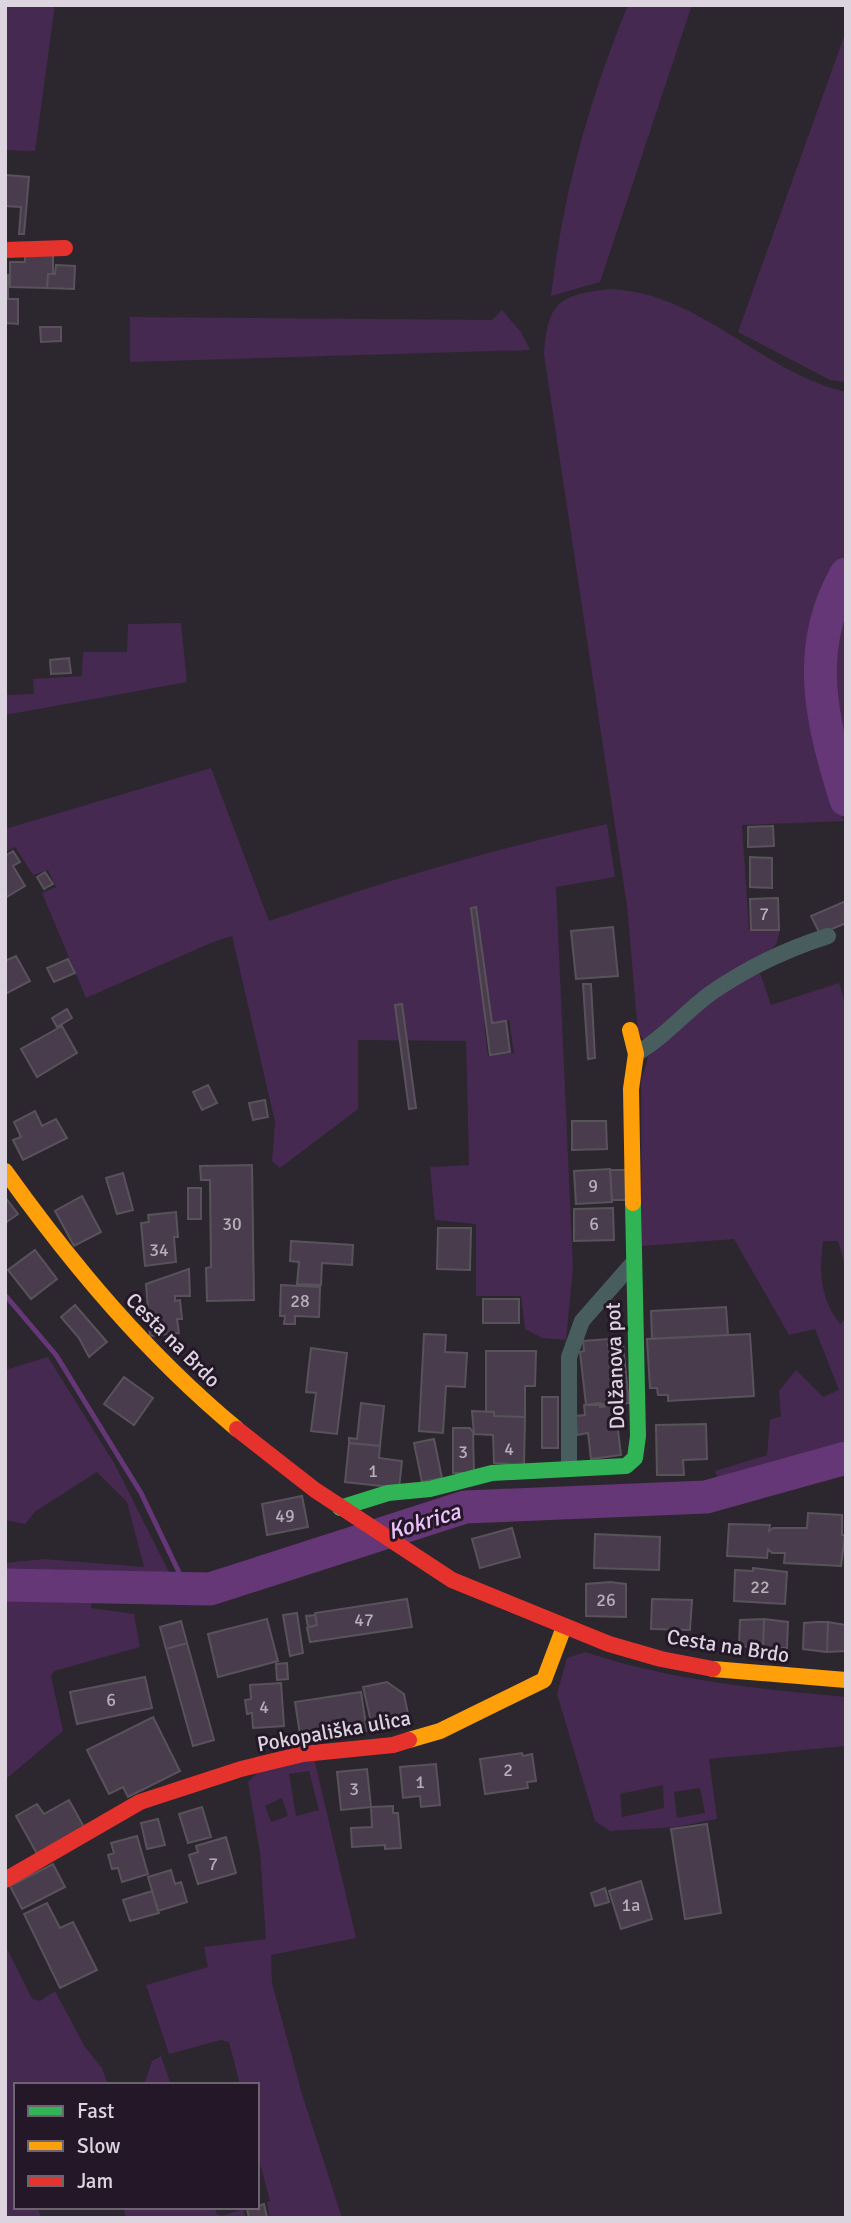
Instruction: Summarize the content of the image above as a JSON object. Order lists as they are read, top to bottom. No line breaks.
{"streets":{"street":["Cesta na Brdo","Dolžanova pot","Pokopališka ulica"]},"crossings":[["Cesta na Brdo","Dolžanova pot"],["Cesta na Brdo","Pokopališka ulica"]],"water":["Kokrica"],"house_numbers":["7","9","30","6","34","28","4","3","1","49","22","26","47","6","4","2","1","3","7","1a"],"legend":["Fast","Slow","Jam"]}
